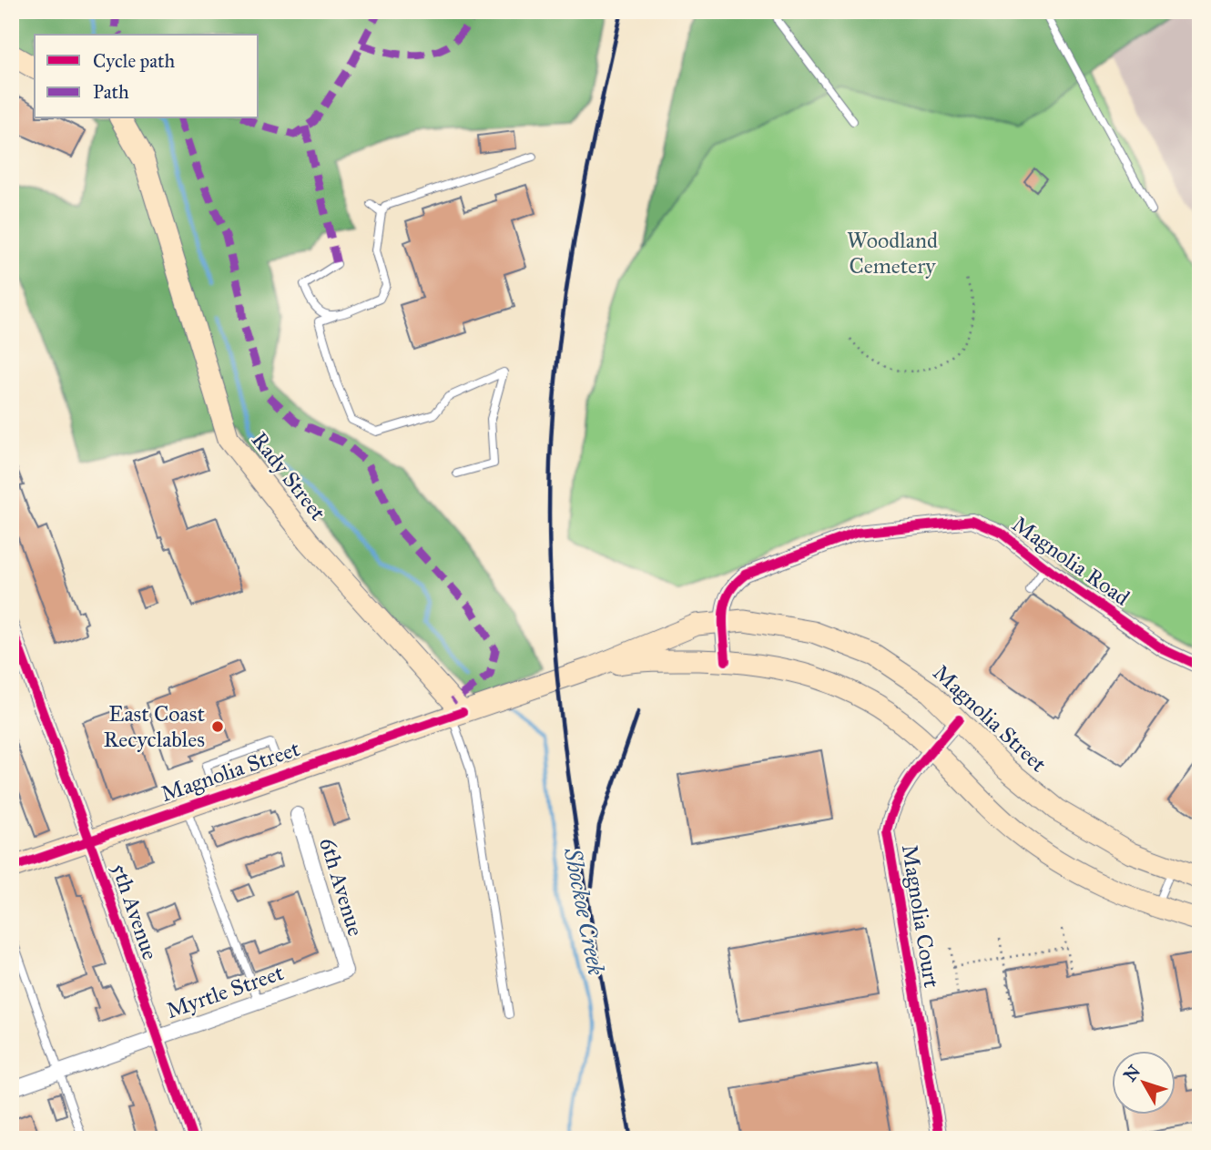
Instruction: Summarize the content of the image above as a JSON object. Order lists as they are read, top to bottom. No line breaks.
{"streets":{"main road":["Rady Street","Magnolia Street"],"street":["Magnolia Road","6th Avenue","5th Avenue","Magnolia Court","Myrtle Street"]},"crossings":[["Rady Street","Magnolia Street"],["Magnolia Road","Magnolia Street"],["Magnolia Street","5th Avenue"],["Magnolia Street","Magnolia Court"],["6th Avenue","Myrtle Street"],["5th Avenue","Myrtle Street"]],"water":["Shockoe Creek"],"parks":["Woodland Cemetery"],"places":["East Coast Recyclables"],"legend":["Cycle path","Path"],"north":"top left"}
